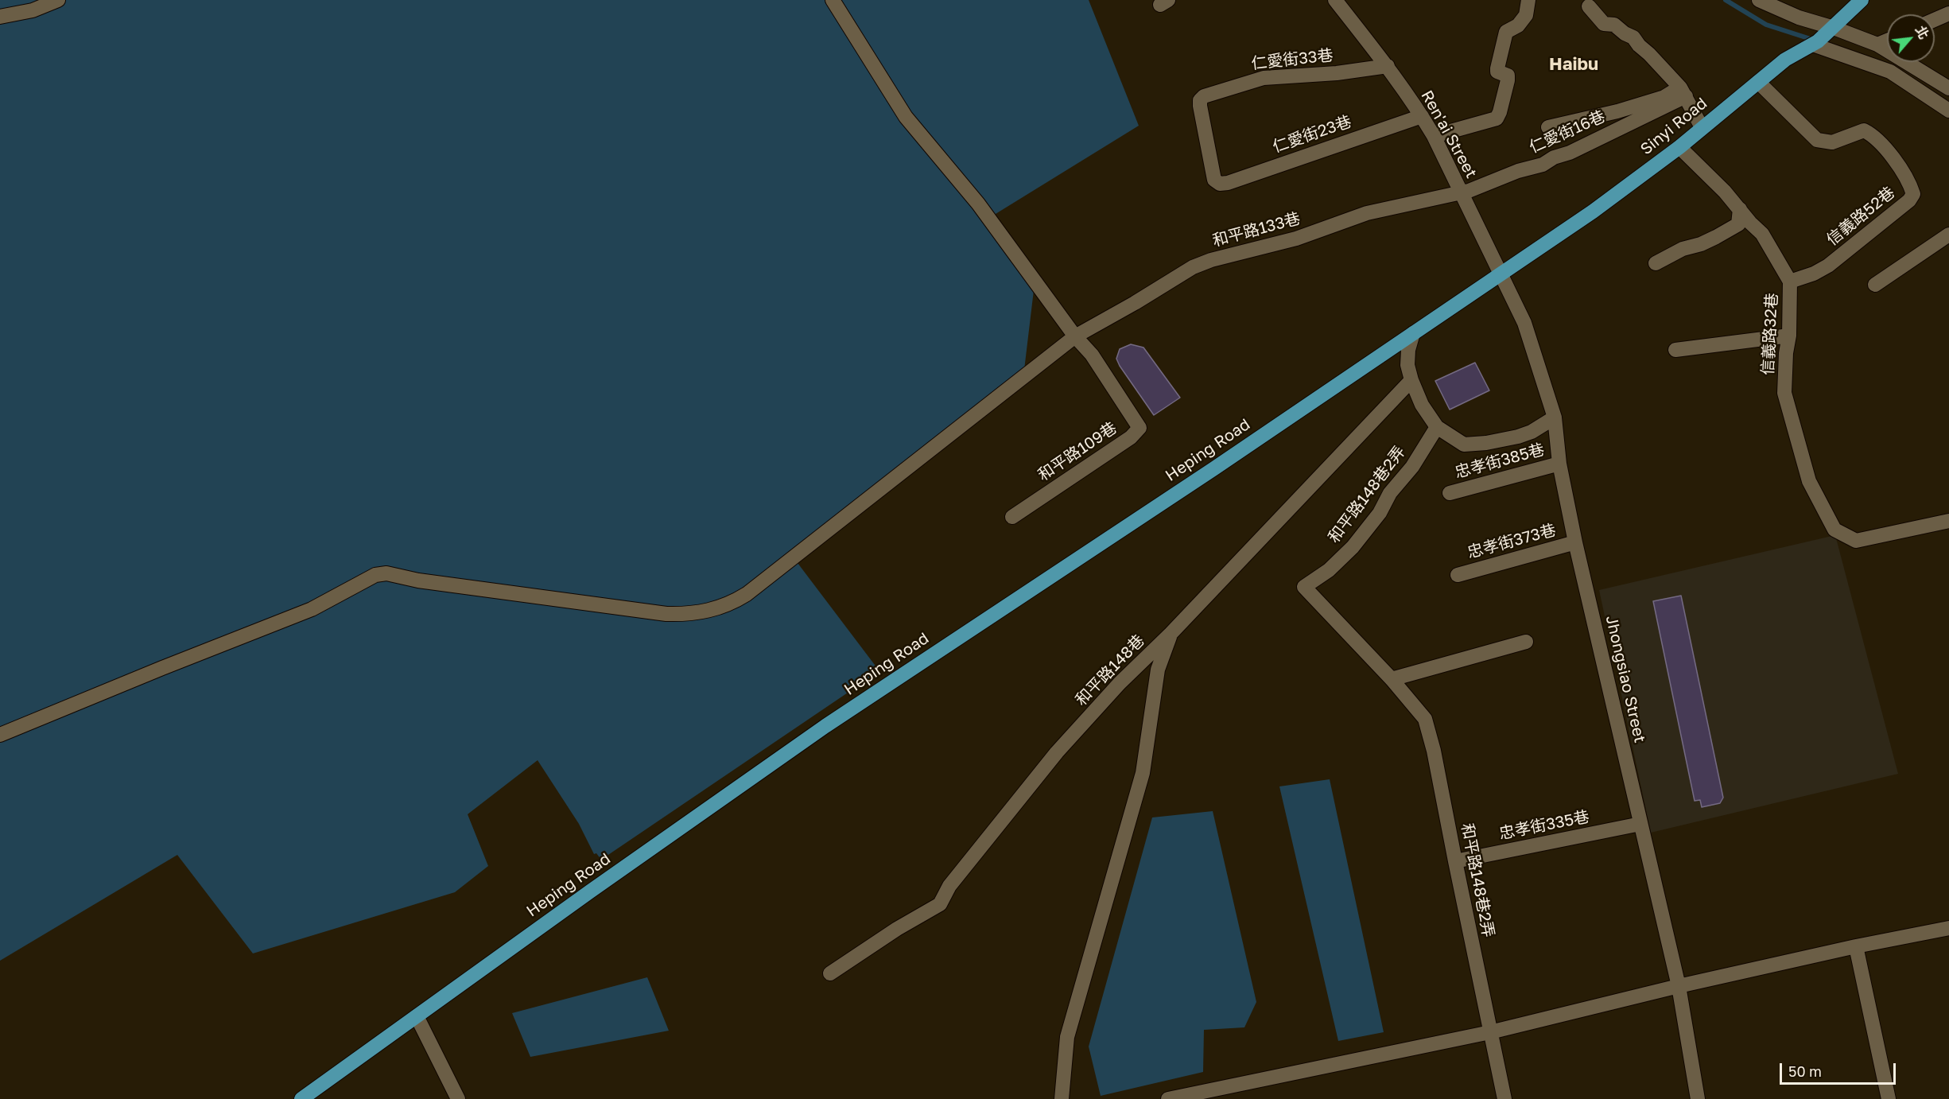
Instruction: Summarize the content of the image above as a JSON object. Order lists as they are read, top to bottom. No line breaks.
{"streets":{"main road":["Sinyi Road","Heping Road"],"street":["仁愛街33巷","仁愛街16巷","仁愛街23巷","Ren'ai Street","信義路52巷","和平路133巷","信義路32巷","和平路109巷","忠孝街385巷","和平路148巷2弄","忠孝街373巷","和平路148巷","Jhongsiao Street","忠孝街335巷"]},"crossings":[["仁愛街33巷","仁愛街23巷"],["仁愛街33巷","Ren'ai Street"],["Sinyi Road","Ren'ai Street"],["Sinyi Road","信義路52巷"],["Sinyi Road","信義路32巷"],["Sinyi Road","Heping Road"],["Sinyi Road","Jhongsiao Street"],["仁愛街16巷","Ren'ai Street"],["仁愛街16巷","和平路133巷"],["仁愛街23巷","Ren'ai Street"],["Ren'ai Street","和平路133巷"],["Ren'ai Street","Heping Road"],["Ren'ai Street","Jhongsiao Street"],["信義路52巷","信義路32巷"],["和平路133巷","和平路109巷"],["Heping Road","Jhongsiao Street"],["忠孝街385巷","Jhongsiao Street"],["和平路148巷2弄","忠孝街335巷"],["忠孝街373巷","Jhongsiao Street"],["Jhongsiao Street","忠孝街335巷"]],"districts":["Haibu"],"scale_bar":"50 m","north":"top right"}
